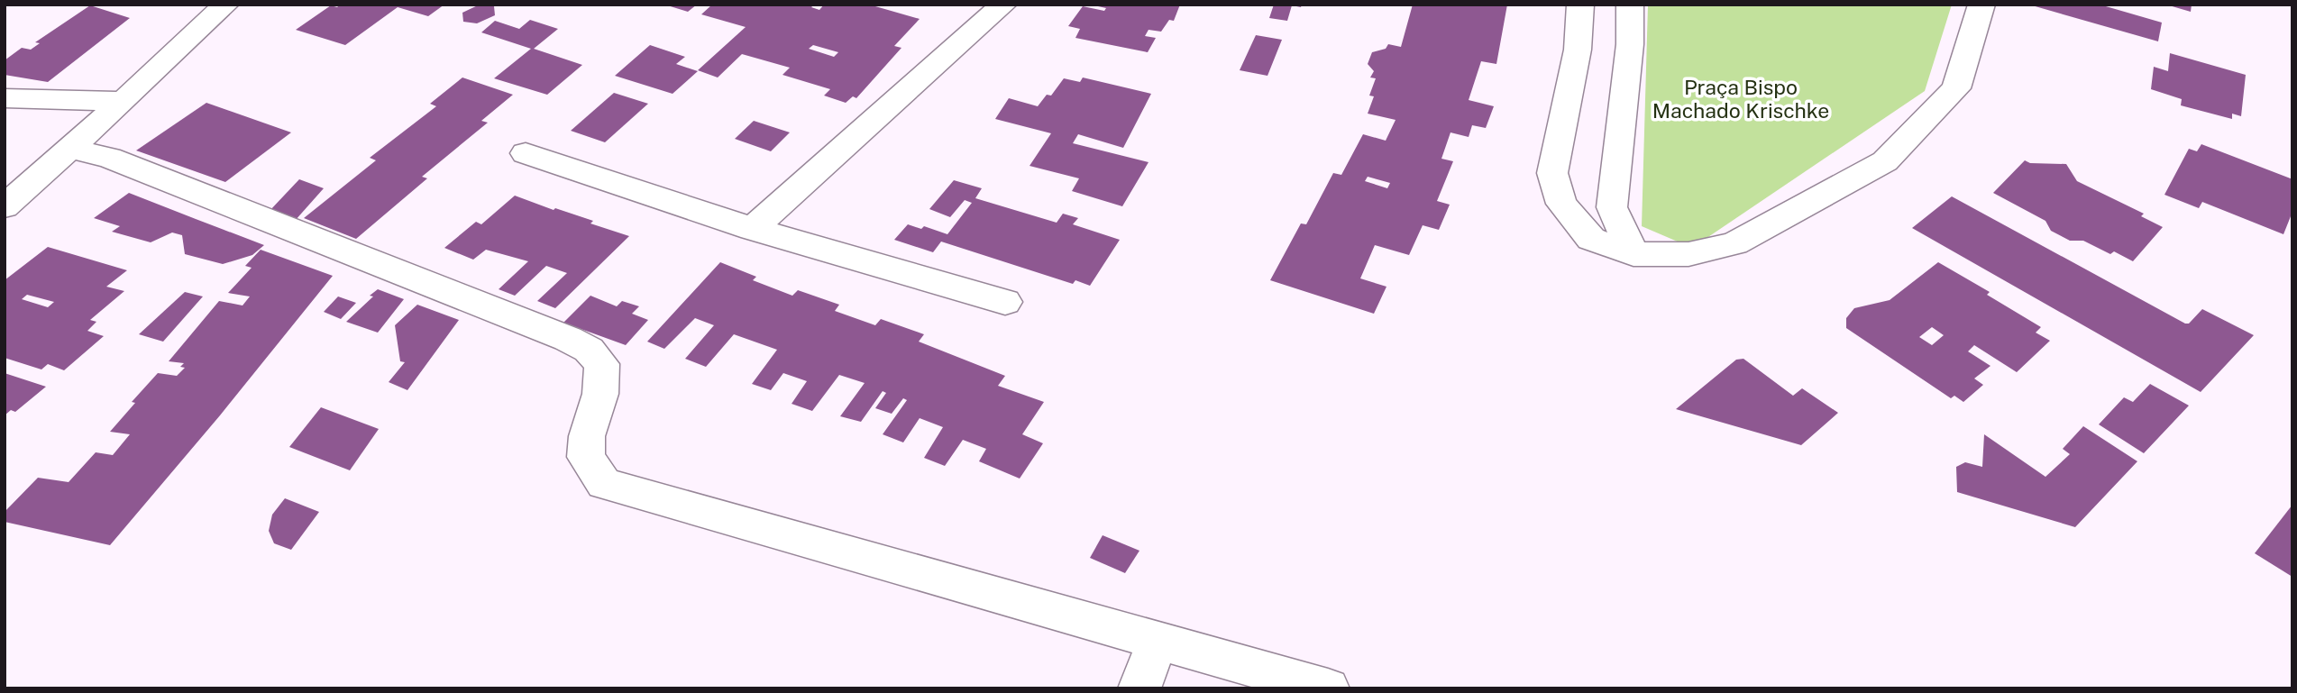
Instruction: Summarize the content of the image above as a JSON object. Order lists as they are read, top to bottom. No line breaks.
{"parks":["Praça Bispo Machado Krischke"]}
